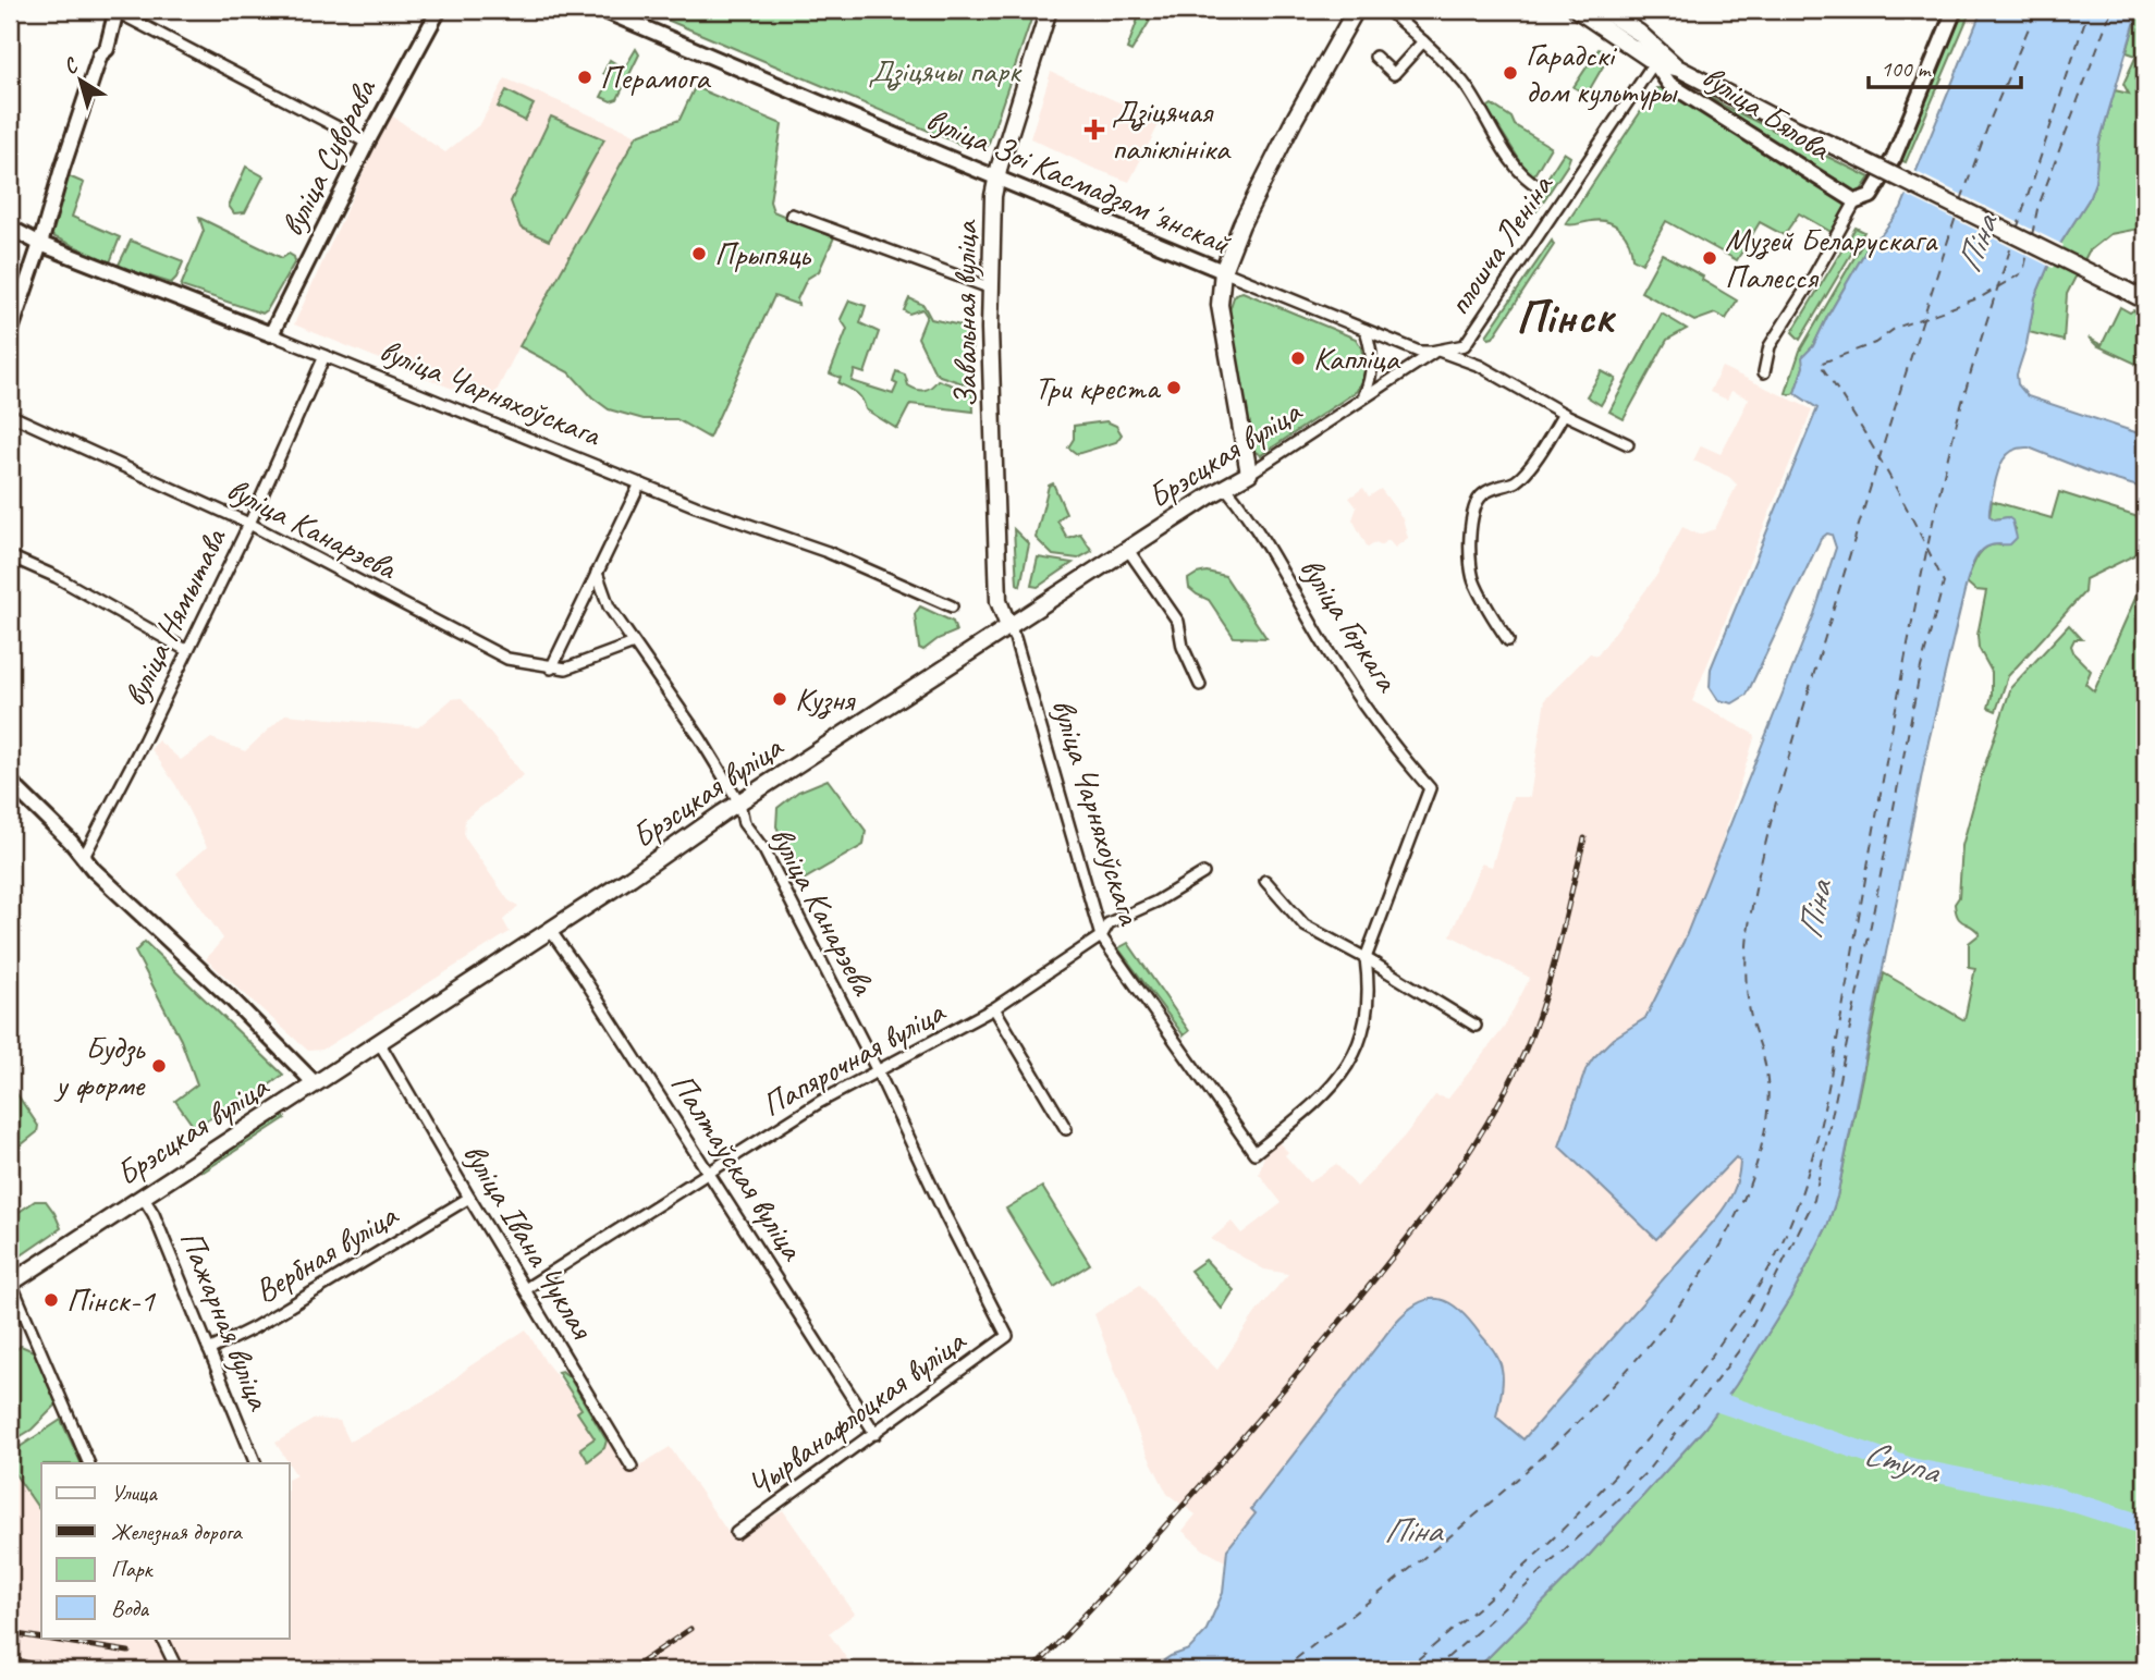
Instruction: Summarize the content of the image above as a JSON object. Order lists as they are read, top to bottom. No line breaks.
{"streets":{"main road":["вуліца Бялова","Завальная вуліца","Брэсцкая вуліца"],"street":["вуліца Суворава","вуліца Зоі Касмадзямʼянскай","плошча Леніна","вуліца Чарняхоўскага","вуліца Канарэева","вуліца Нямытава","вуліца Горкага","Папярочная вуліца","Палтаўская вуліца","вуліца Івана Чуклая","Вербная вуліца","Пажарная вуліца","Чырванафлоцкая вуліца"]},"crossings":[["вуліца Бялова","плошча Леніна"],["вуліца Суворава","вуліца Чарняхоўскага"],["вуліца Зоі Касмадзямʼянскай","плошча Леніна"],["вуліца Зоі Касмадзямʼянскай","Завальная вуліца"],["вуліца Зоі Касмадзямʼянскай","Брэсцкая вуліца"],["плошча Леніна","Брэсцкая вуліца"],["Завальная вуліца","вуліца Чарняхоўскага"],["Завальная вуліца","Брэсцкая вуліца"],["вуліца Чарняхоўскага","Брэсцкая вуліца"],["вуліца Чарняхоўскага","вуліца Нямытава"],["вуліца Чарняхоўскага","вуліца Горкага"],["вуліца Чарняхоўскага","Папярочная вуліца"],["Брэсцкая вуліца","вуліца Канарэева"],["Брэсцкая вуліца","вуліца Горкага"],["Брэсцкая вуліца","Палтаўская вуліца"],["Брэсцкая вуліца","вуліца Івана Чуклая"],["Брэсцкая вуліца","Пажарная вуліца"],["вуліца Канарэева","вуліца Нямытава"],["вуліца Канарэева","Папярочная вуліца"],["вуліца Канарэева","Чырванафлоцкая вуліца"],["Папярочная вуліца","Палтаўская вуліца"],["Папярочная вуліца","вуліца Івана Чуклая"],["Палтаўская вуліца","Чырванафлоцкая вуліца"],["вуліца Івана Чуклая","Вербная вуліца"],["Вербная вуліца","Пажарная вуліца"]],"districts":["Пінск"],"water":["Піна","Ступа"],"parks":["Дзіцячы парк"],"places":{"other":["Гарадскі дом культуры","Перамога","Прыпяць","Музей Беларускага Палесся","Капліца","Три креста","Кузня","Будзь у форме","Пінск-1"],"health":["Дзіцячая паліклініка"]},"legend":["Улица","Железная дорога","Парк","Вода"],"scale_bar":"100 m","north":"top left"}
